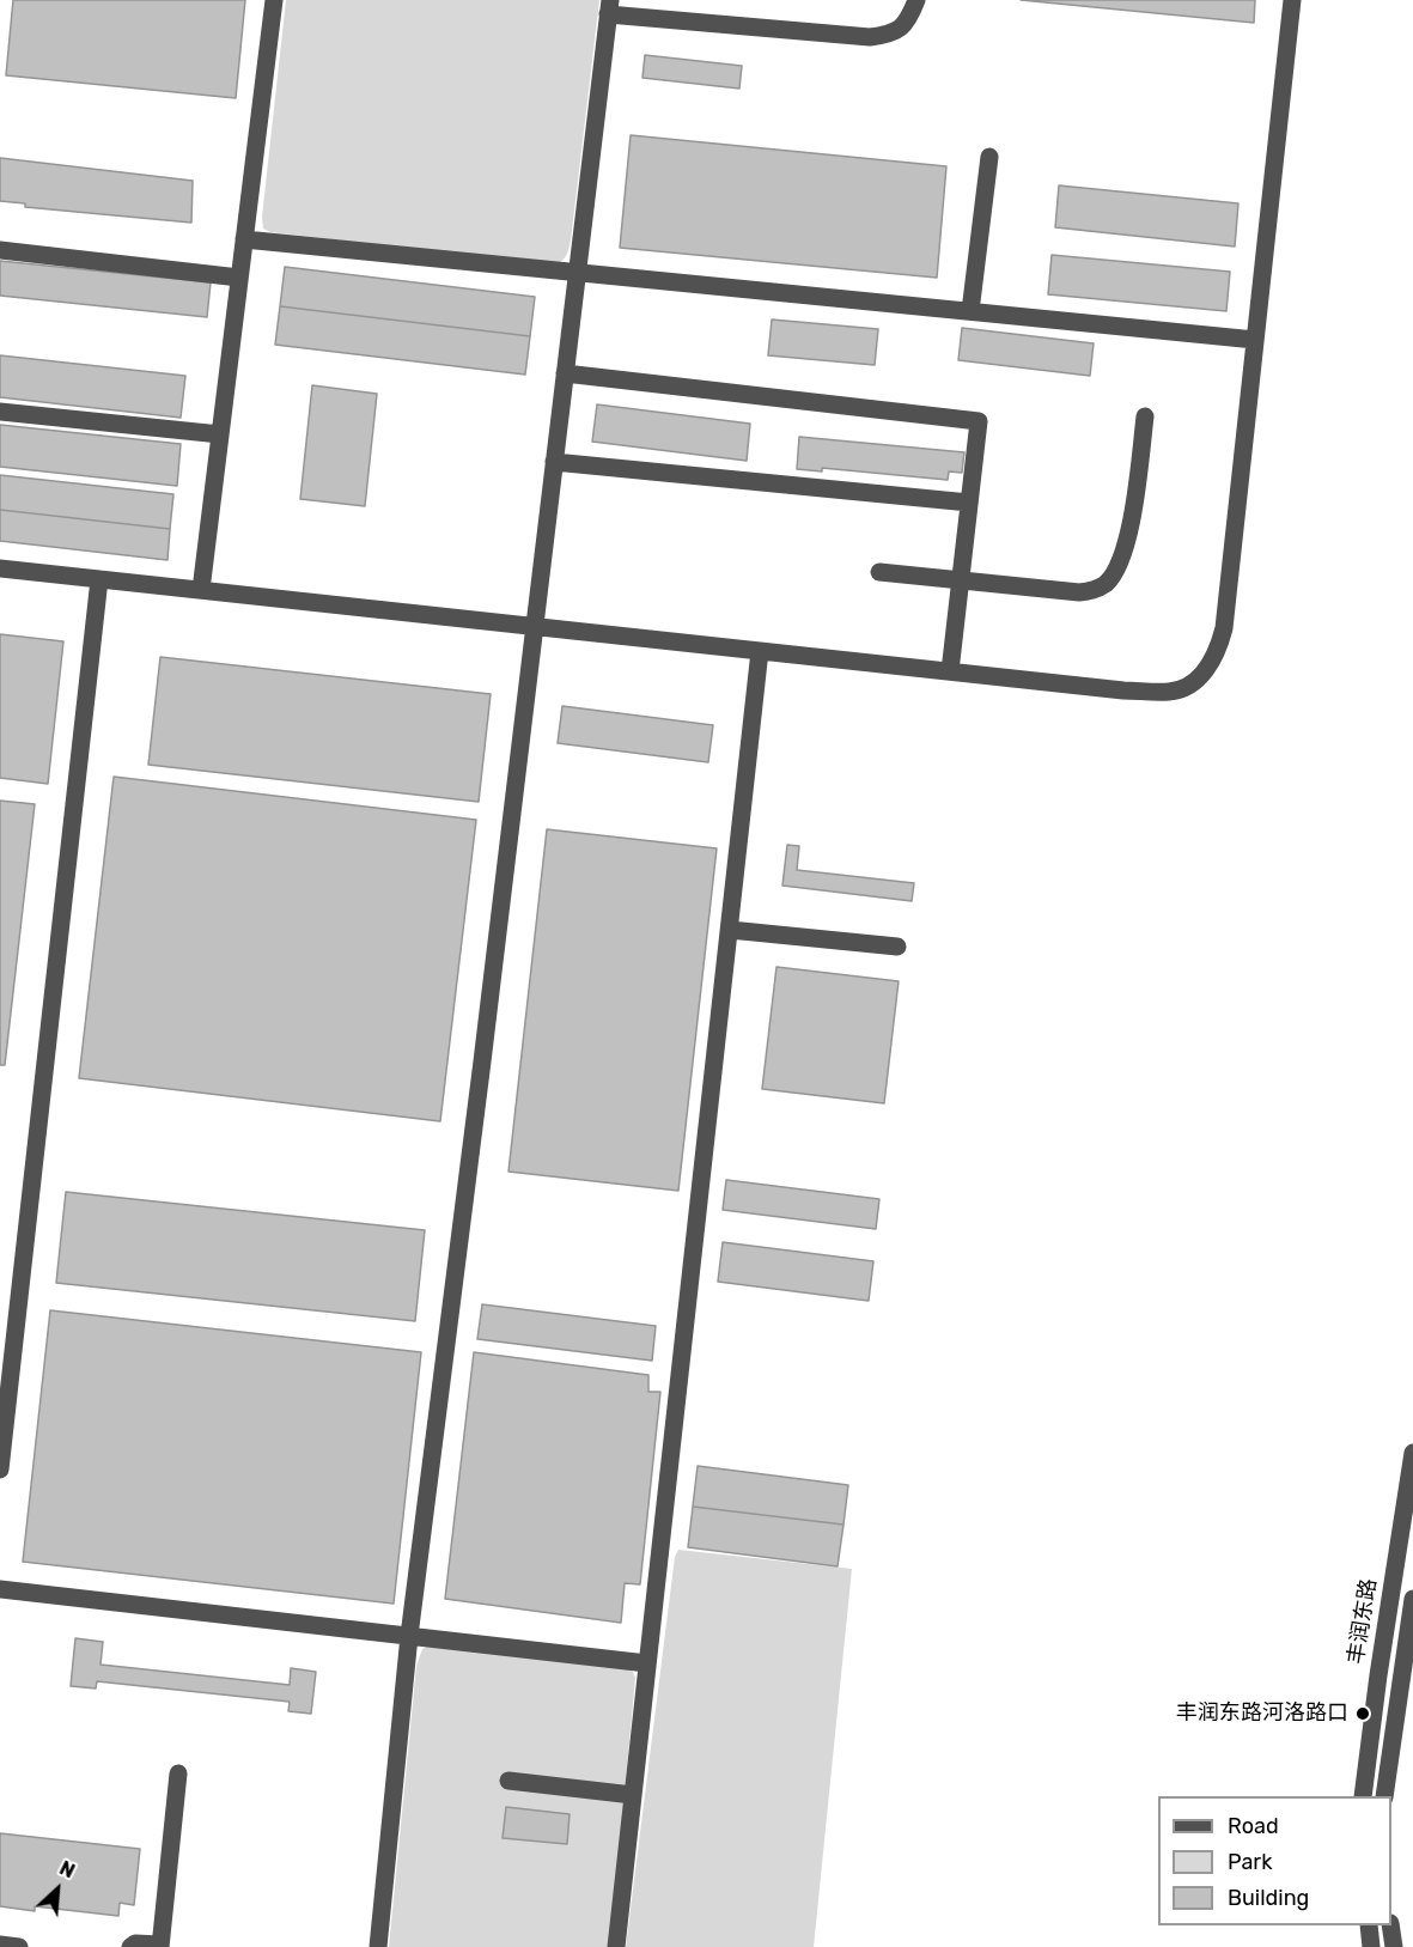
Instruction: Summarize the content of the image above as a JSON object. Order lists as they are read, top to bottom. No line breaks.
{"streets":{"street":["丰润东路"]},"places":["丰润东路河洛路口"],"legend":["Road","Park","Building"],"north":"top right"}
